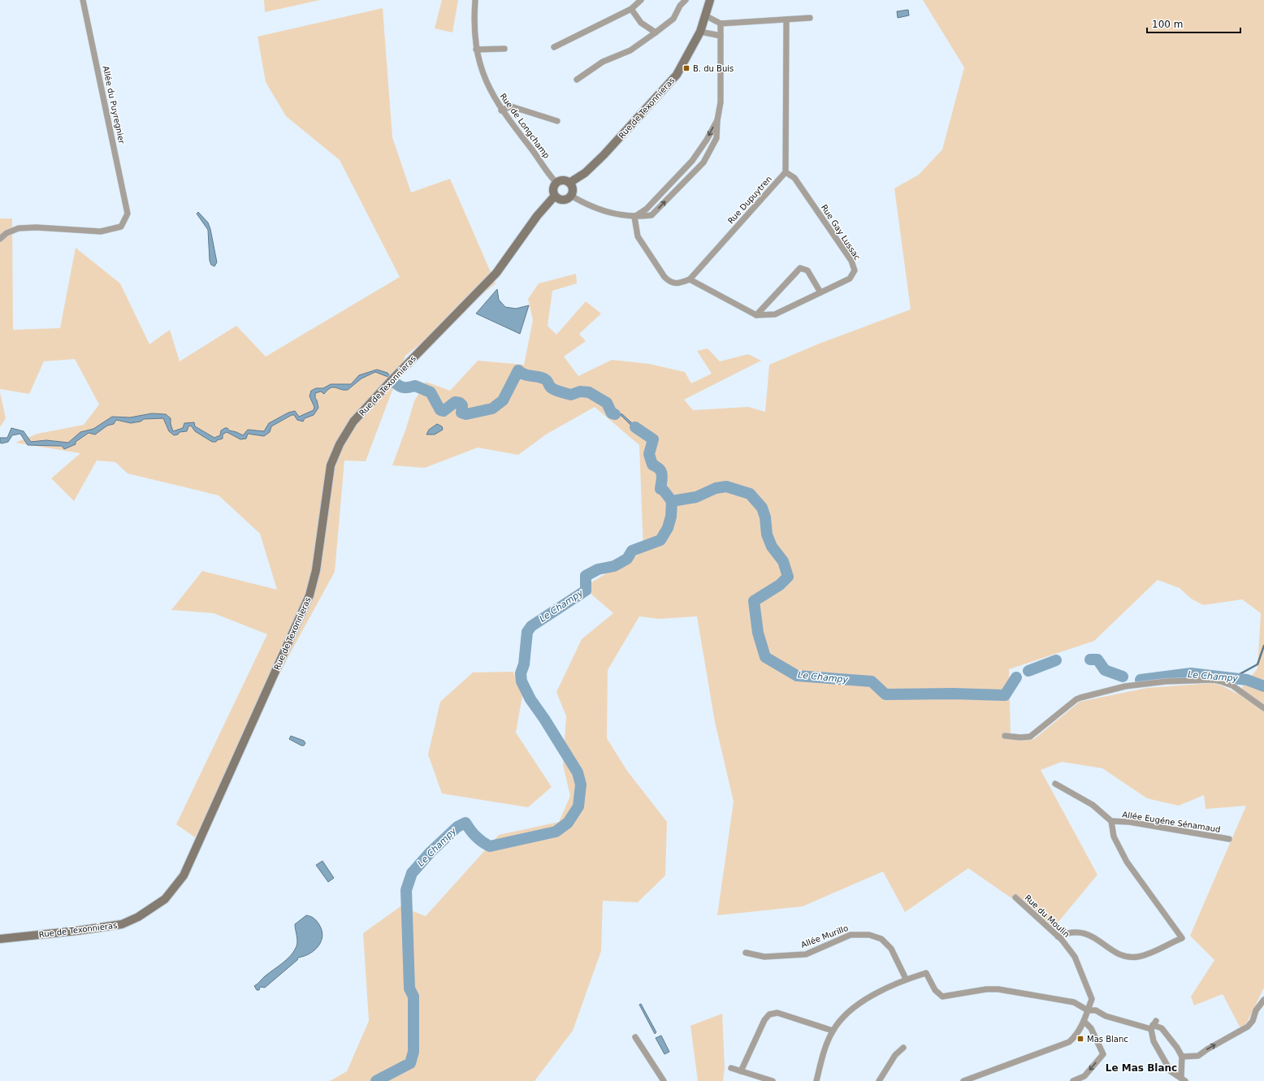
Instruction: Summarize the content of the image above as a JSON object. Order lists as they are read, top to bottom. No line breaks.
{"streets":{"main road":["Rue de Texonnieras"],"street":["Allée du Puyregnier","Rue de Longchamp","Rue Dupuytren","Rue Gay Lussac","Allée Eugéne Sénamaud","Rue du Moulin","Allée Murillo"]},"crossings":[["Rue de Texonnieras","Rue de Longchamp"],["Rue Dupuytren","Rue Gay Lussac"]],"districts":["Le Mas Blanc"],"water":["Le Champy"],"places":{"transit":["B. du Buis","Mas Blanc"]},"scale_bar":"100 m"}
